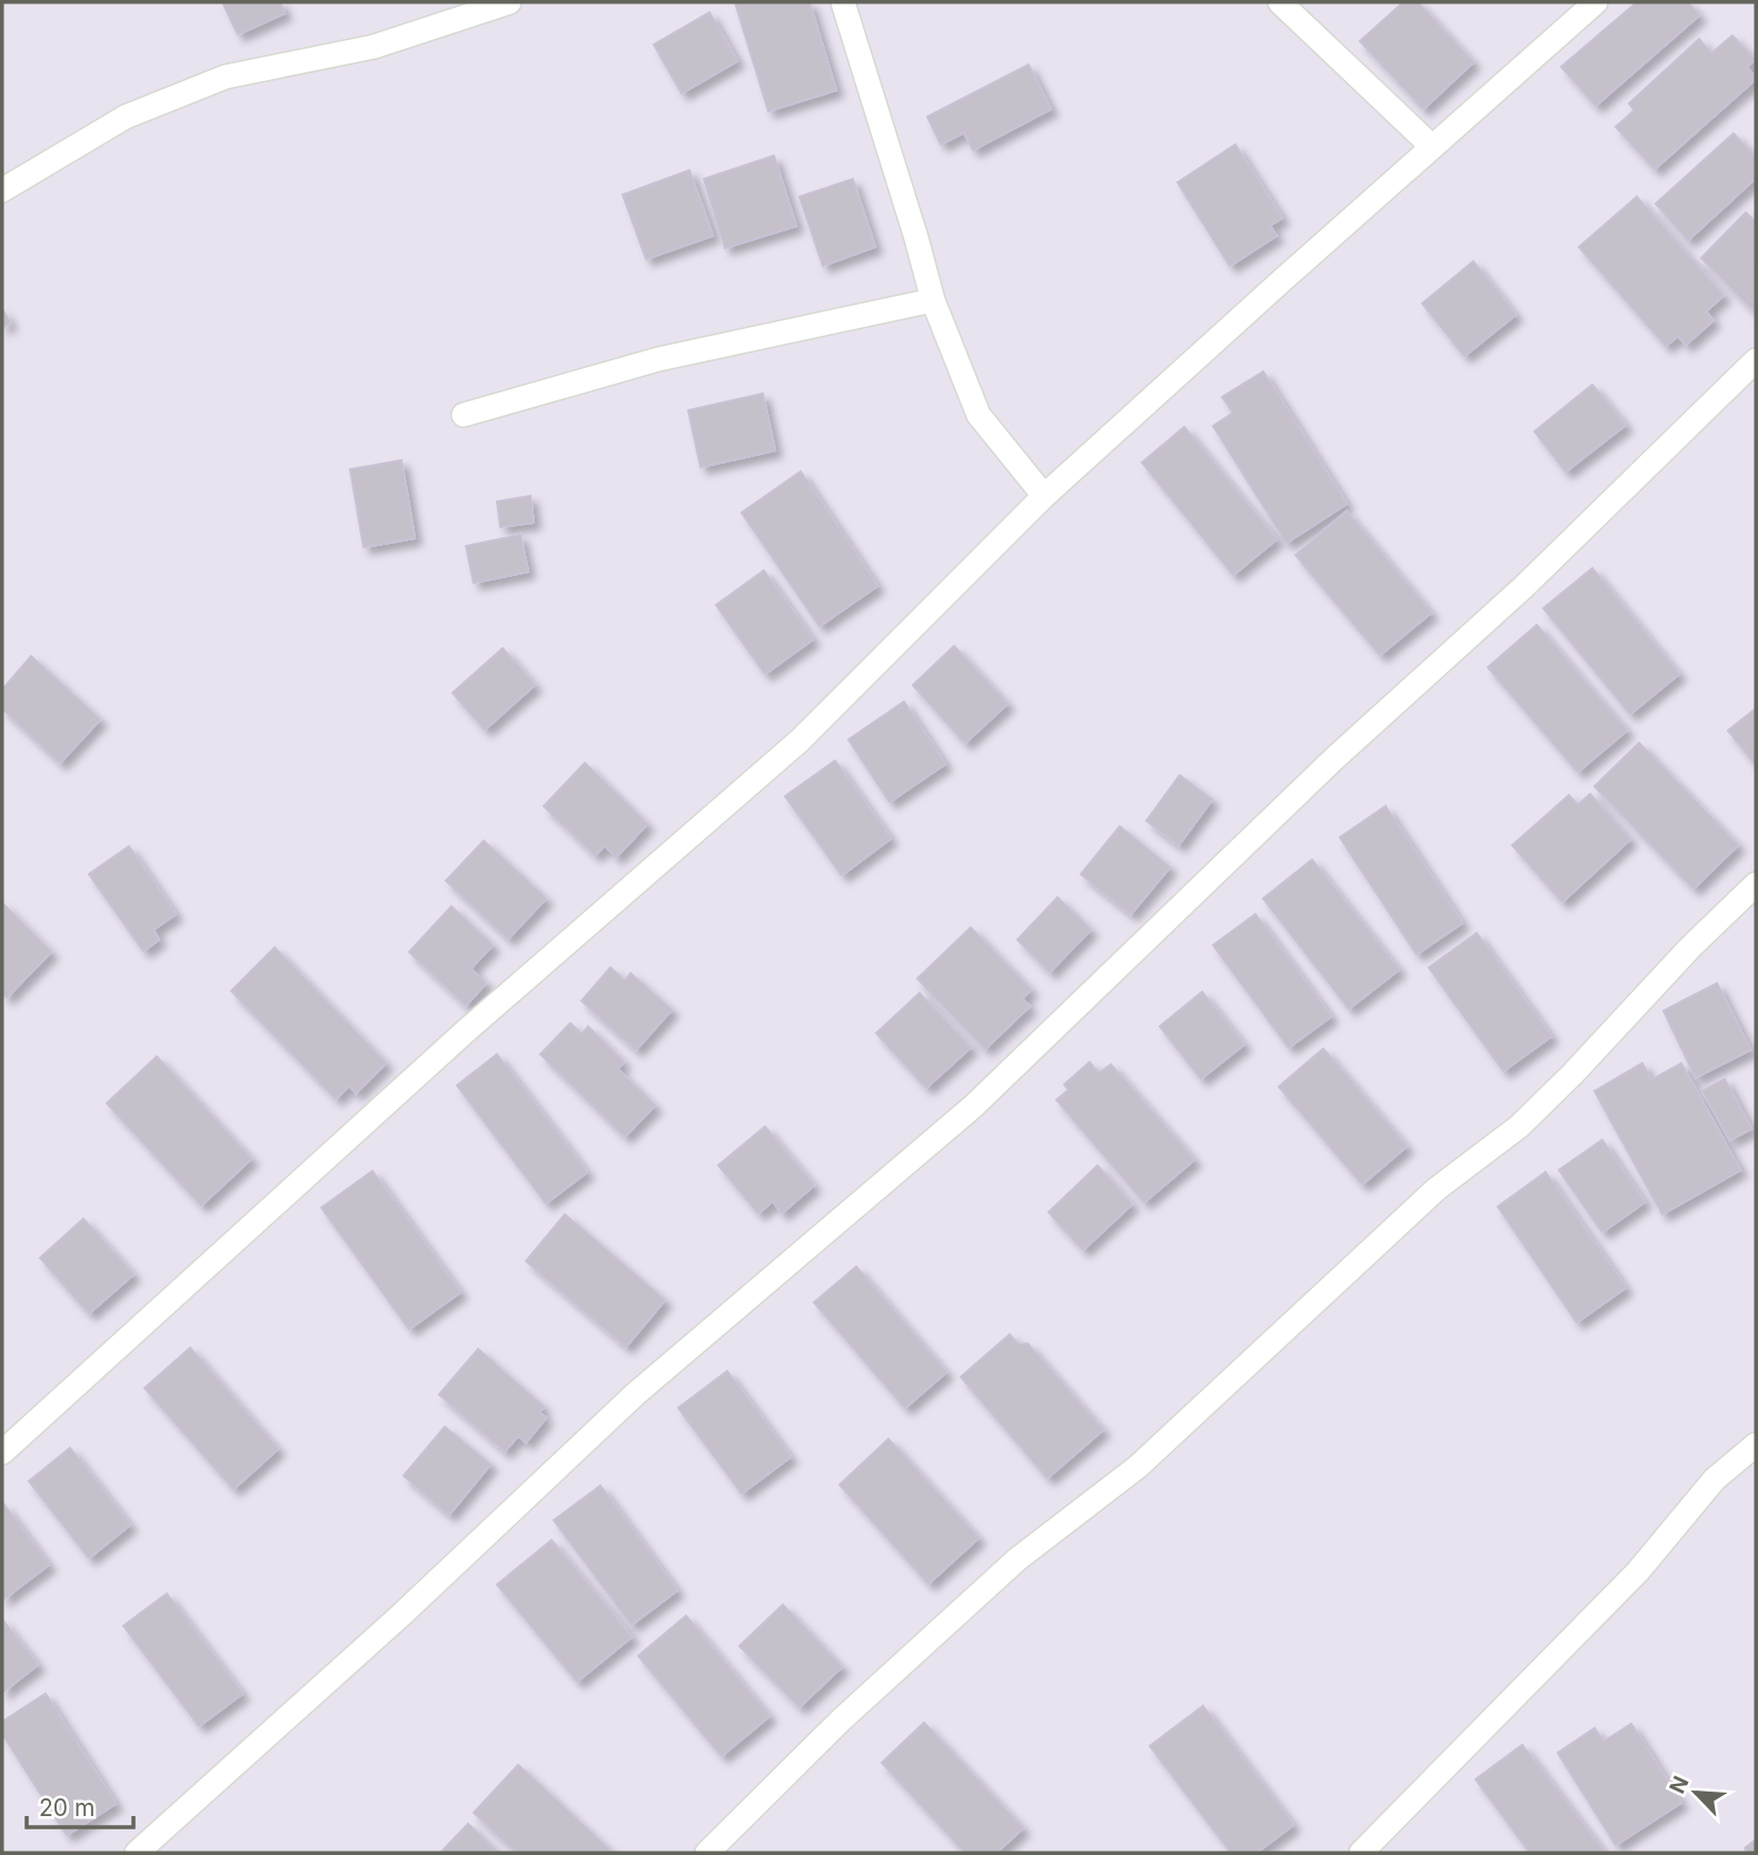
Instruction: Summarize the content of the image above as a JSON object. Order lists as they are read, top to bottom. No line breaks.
{"scale_bar":"20 m","north":"top left"}
